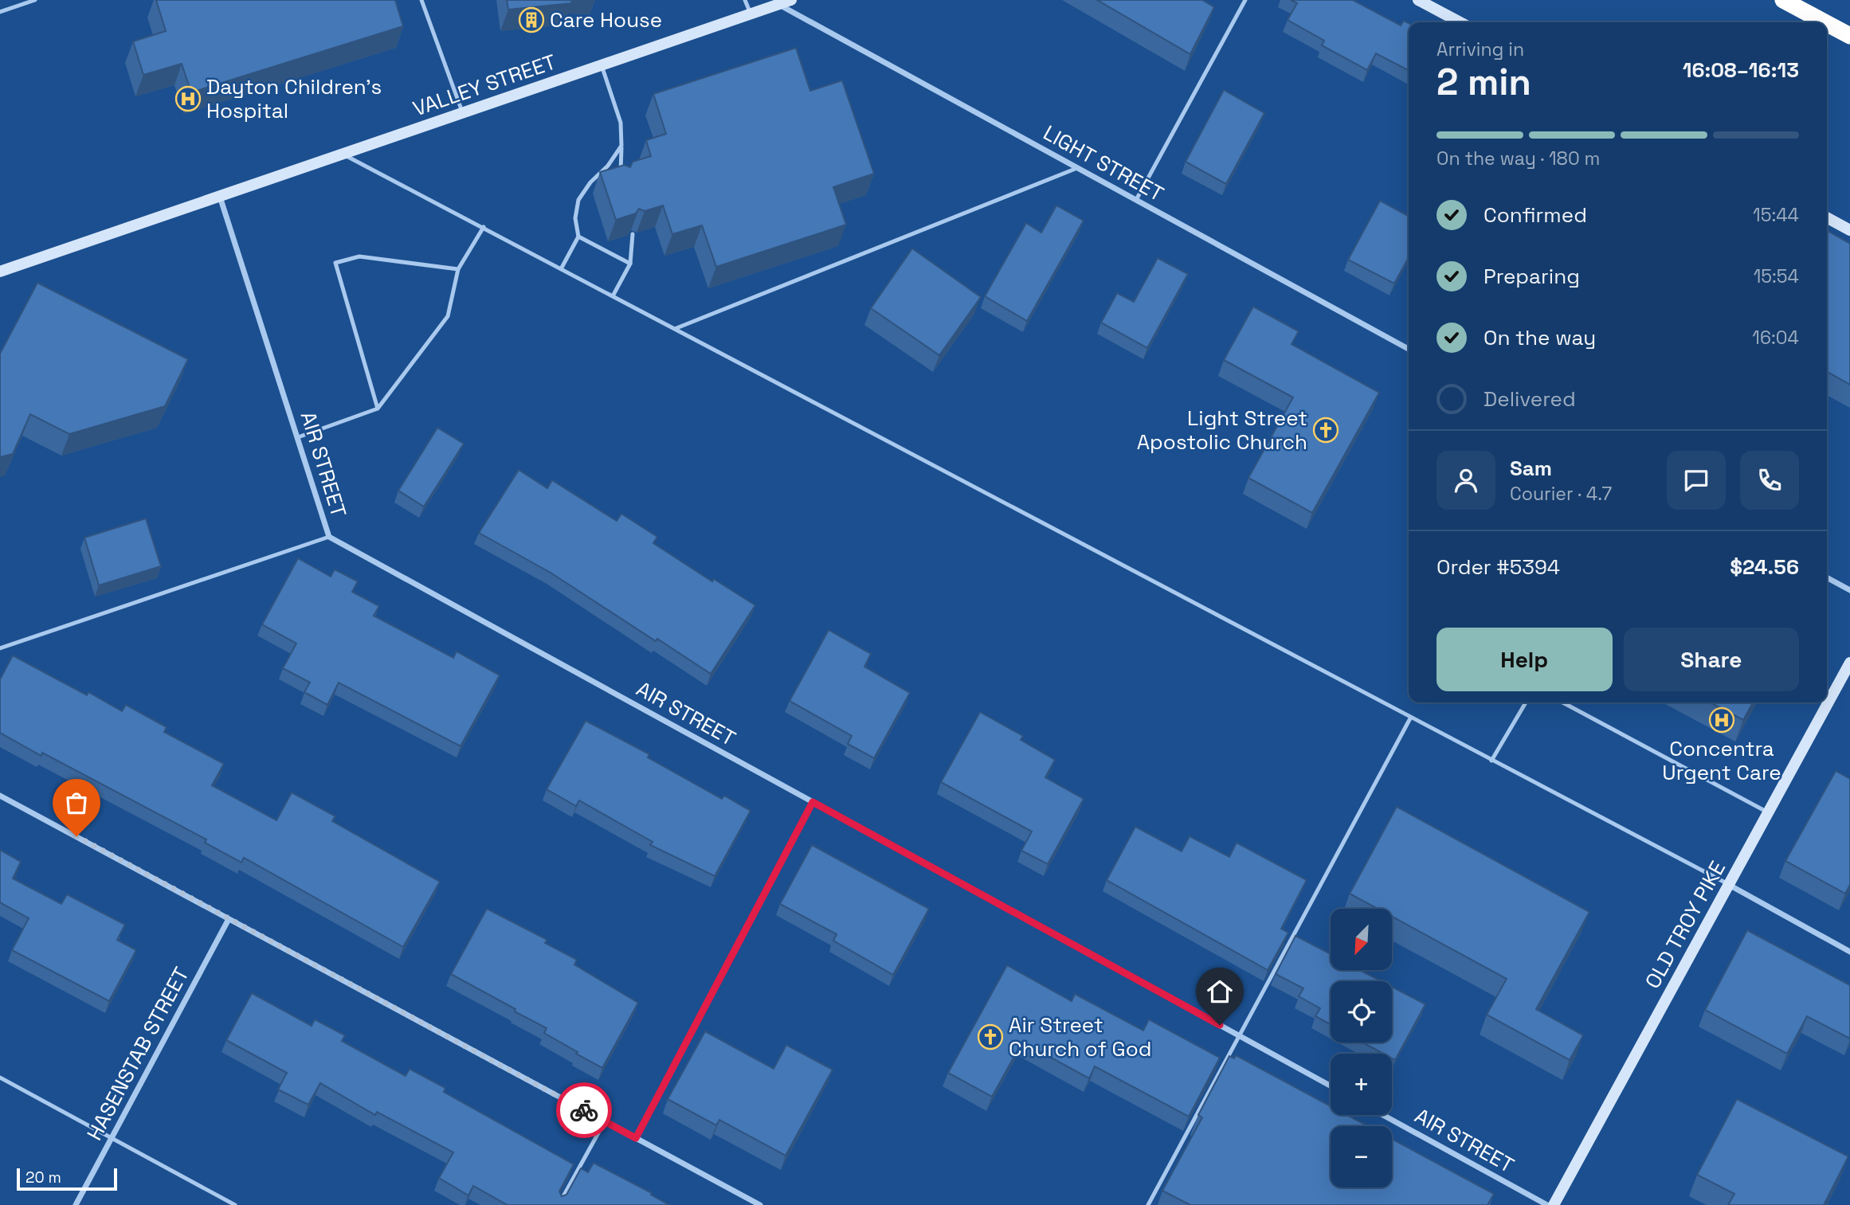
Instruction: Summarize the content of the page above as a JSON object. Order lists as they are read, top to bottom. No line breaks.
{"streets":{"main road":["VALLEY STREET","OLD TROY PIKE"],"street":["LIGHT STREET","AIR STREET","HASENSTAB STREET"]},"crossings":[["VALLEY STREET","LIGHT STREET"],["VALLEY STREET","AIR STREET"]],"places":{"building":["Care House"],"hospital":["Dayton Children’s Hospital","Concentra Urgent Care"],"church":["Light Street Apostolic Church","Air Street Church of God"]},"scale_bar":"20 m","north":"bottom left","page":{"heading":["2 min","Arriving in","16:08–16:13"],"panel":["Sam","Courier · 4.7","Order #5394","$24.56"],"bar":"On the way · 180 m","list":[["Confirmed","15:44"],["Preparing","15:54"],["On the way","16:04"],"Delivered"],"buttons":["Help","Share"],"map_buttons":["+","−"],"scale":"20 m"}}
